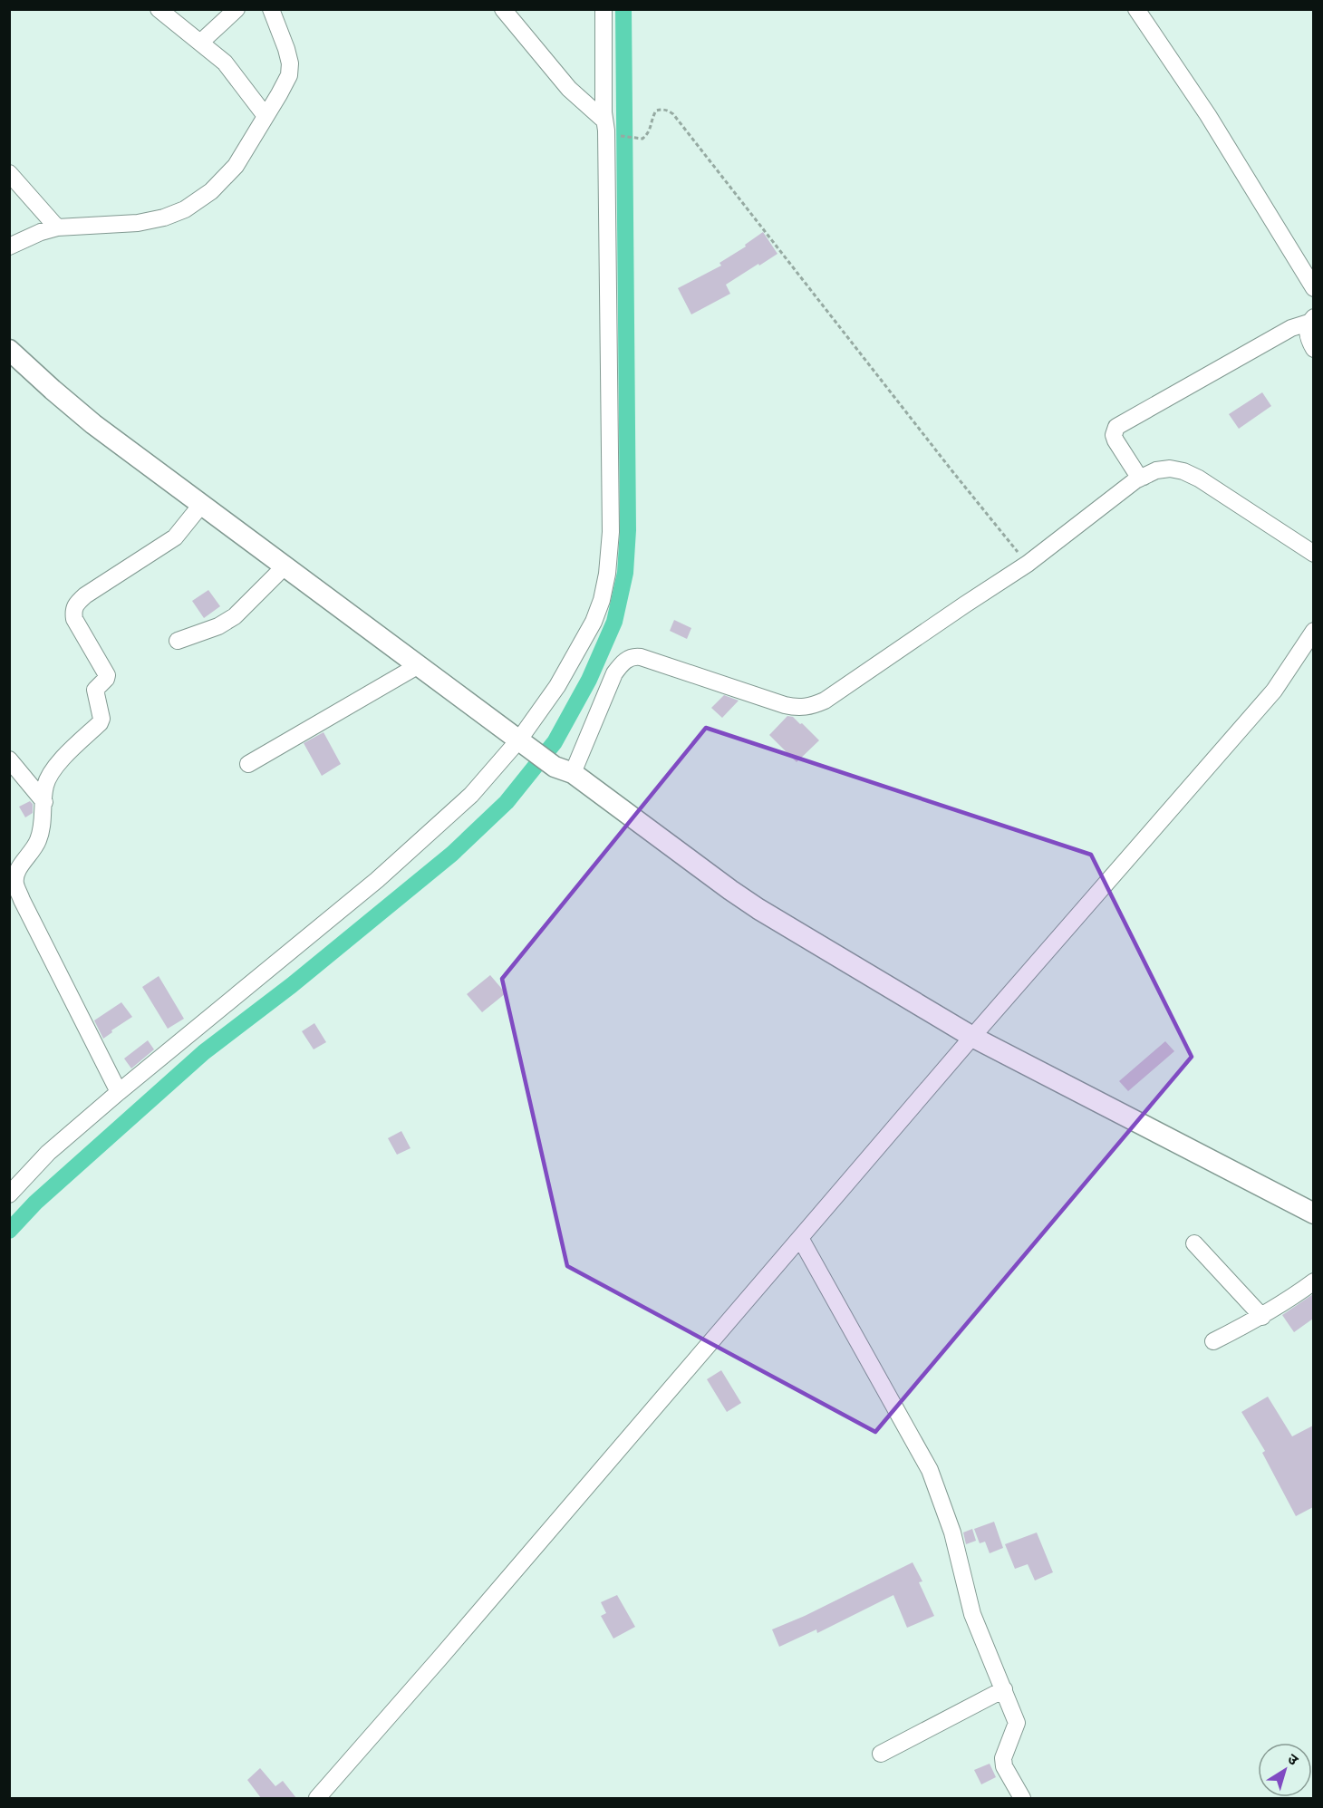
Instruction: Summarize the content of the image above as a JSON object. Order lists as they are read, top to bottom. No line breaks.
{"north":"top right"}
